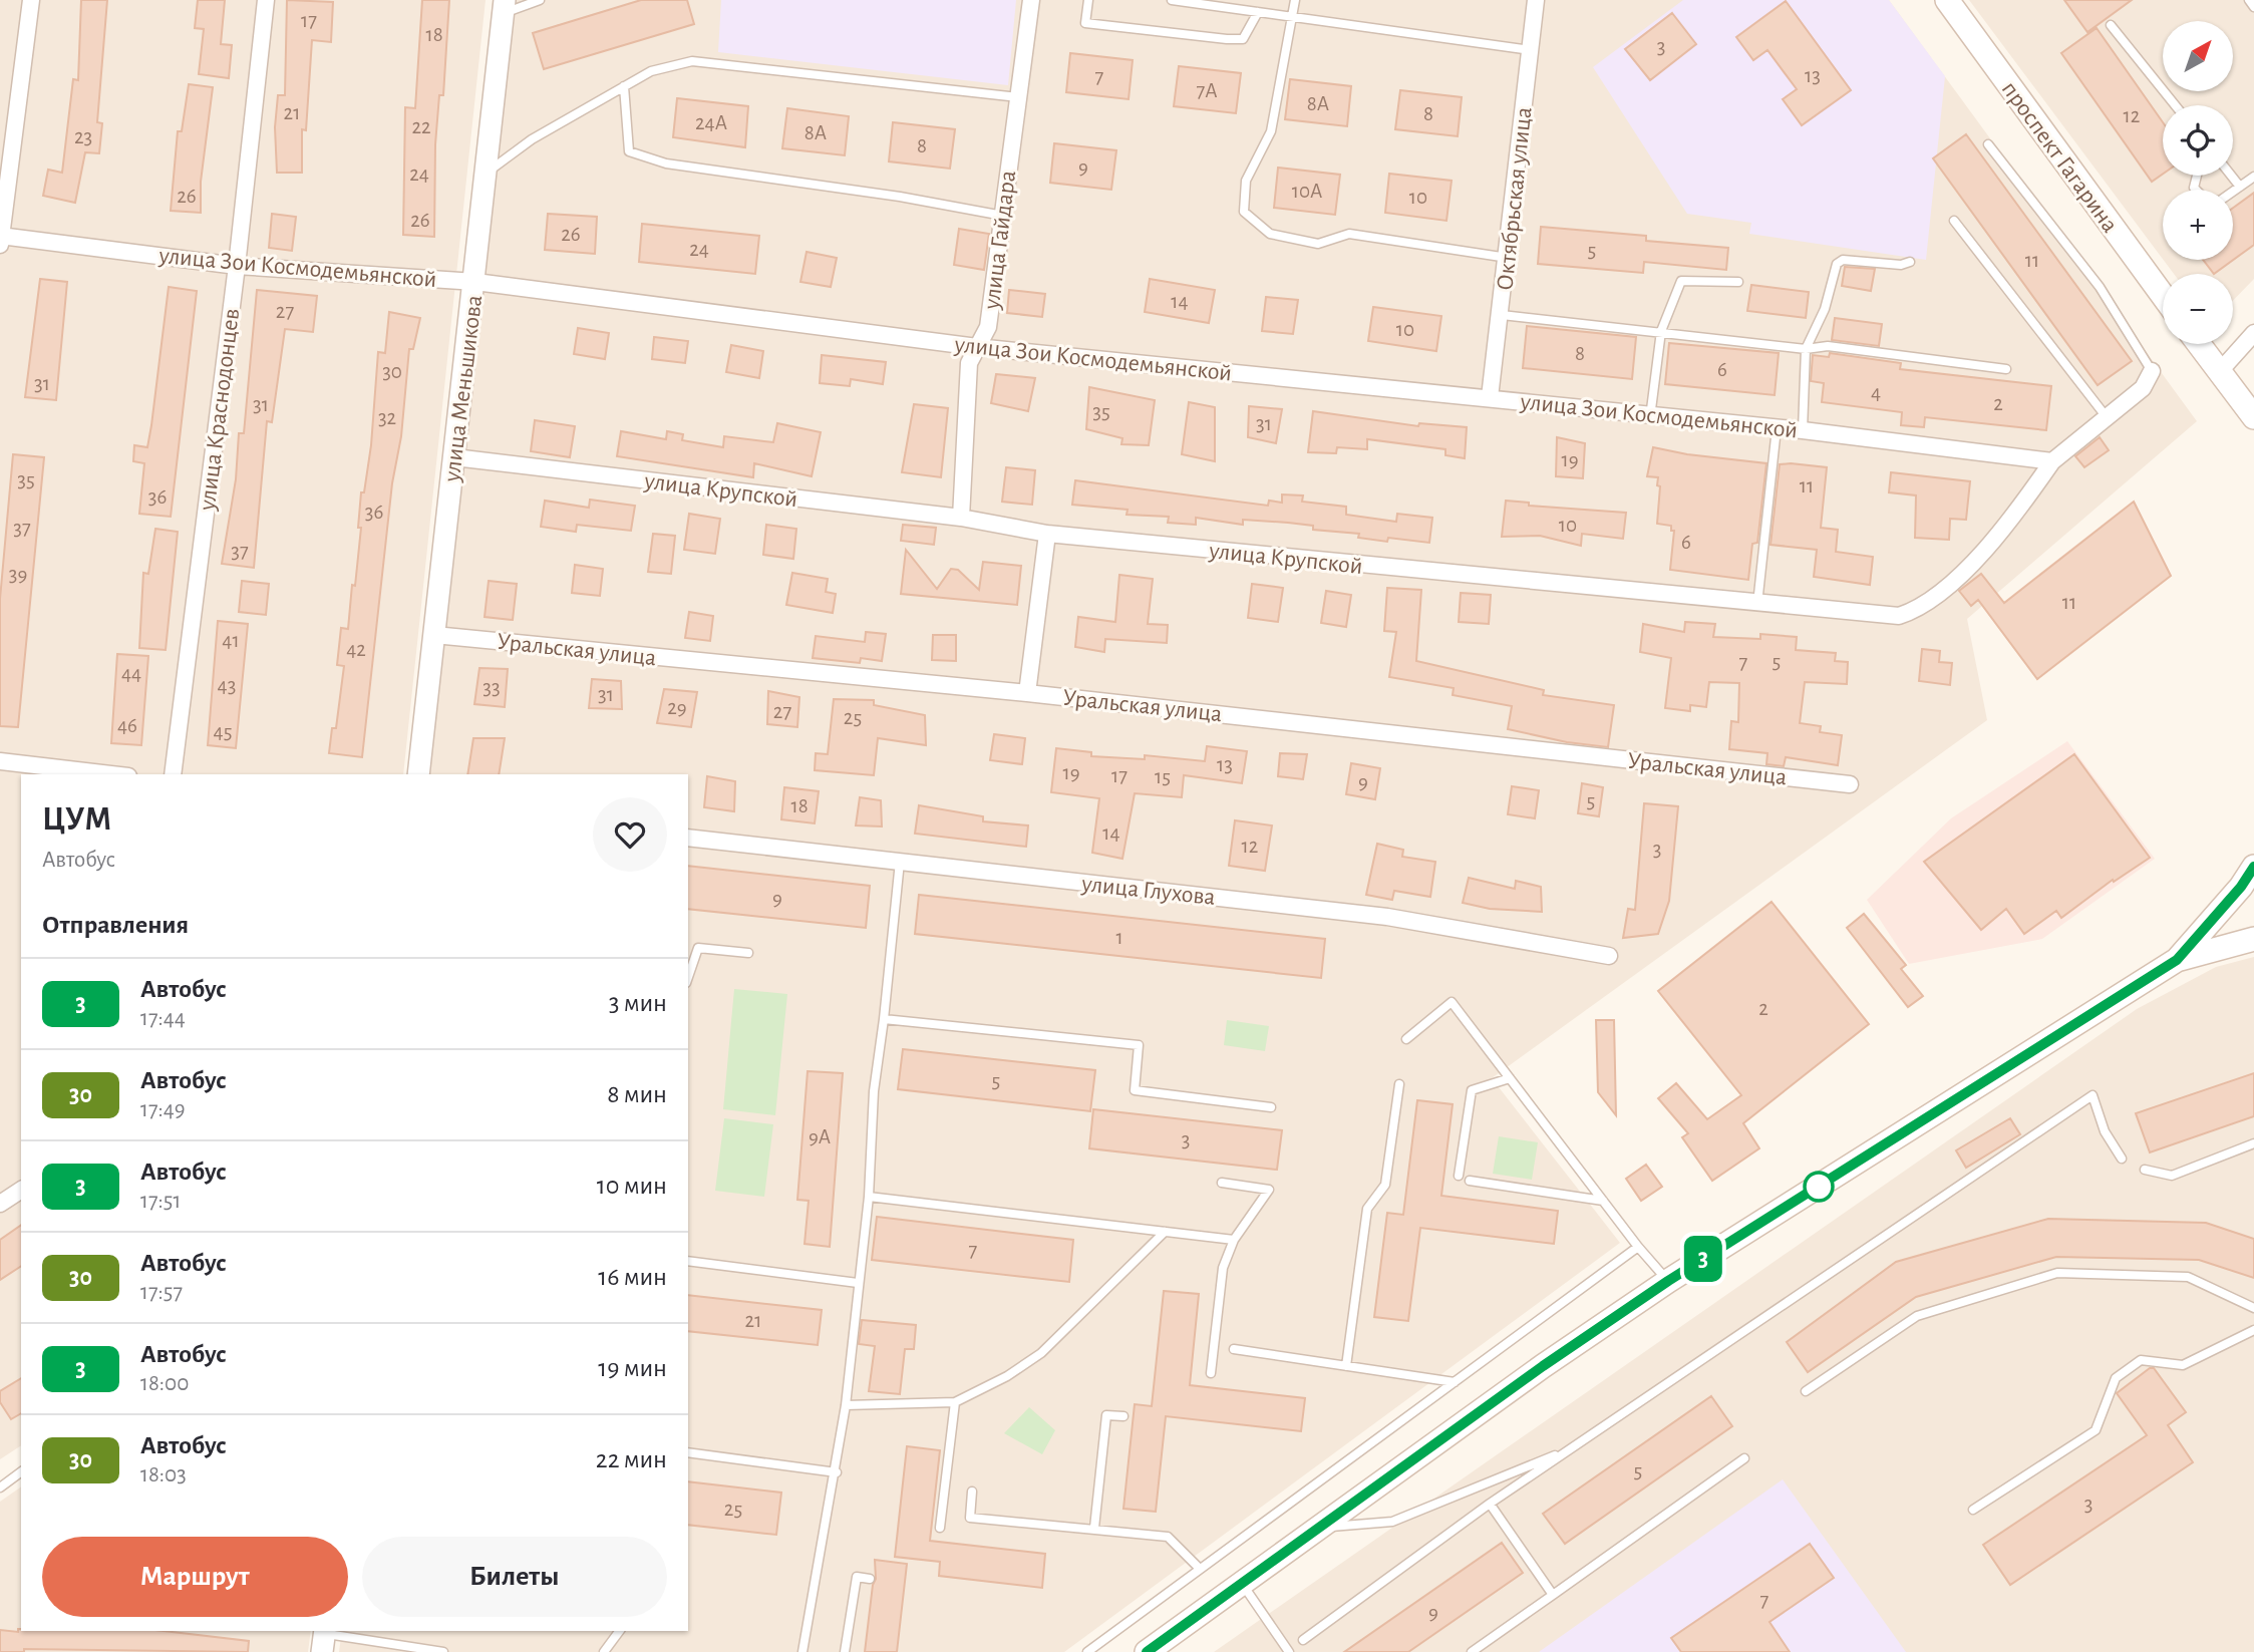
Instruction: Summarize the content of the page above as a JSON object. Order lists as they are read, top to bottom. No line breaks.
{"streets":{"main road":["проспект Гагарина"],"street":["Октябрьская улица","улица Гайдара","улица Зои Космодемьянской","улица Меньшикова","улица Краснодонцев","улица Крупской","Уральская улица","улица Глухова"]},"crossings":[["Октябрьская улица","улица Зои Космодемьянской"],["улица Гайдара","улица Зои Космодемьянской"],["улица Гайдара","улица Крупской"],["улица Зои Космодемьянской","улица Меньшикова"],["улица Зои Космодемьянской","улица Краснодонцев"],["улица Зои Космодемьянской","улица Крупской"],["улица Меньшикова","улица Крупской"],["улица Меньшикова","Уральская улица"]],"lines":["bus line 3"],"house_numbers":["17","18","3","13","7","7А","8А","21","8","12","24А","22","8А","23","8","9","24","10А","26","10","26","26","24","5","11","14","27","10","8","6","30","31","4","2","31","35","32","31","19","35","11","36","36","10","37","6","37","39","11","41","42","5","7","44","43","33","31","29","27","25","46","45","13","19","17","15","9","5","18","14","12","3","9","1","2","5","9А","3","7","21","5","3","25","7","9"],"north":"top right","page":{"on_map":"3","map_buttons":["+","−"],"heading":[["ЦУМ","Автобус"],"Отправления"],"list":[{"mark":"3","name":"Автобус","note":"17:44","value":"3 мин"},{"mark":"30","name":"Автобус","note":"17:49","value":"8 мин"},{"mark":"3","name":"Автобус","note":"17:51","value":"10 мин"},{"mark":"30","name":"Автобус","note":"17:57","value":"16 мин"},{"mark":"3","name":"Автобус","note":"18:00","value":"19 мин"},{"mark":"30","name":"Автобус","note":"18:03","value":"22 мин"}],"buttons":["Маршрут","Билеты"]}}
